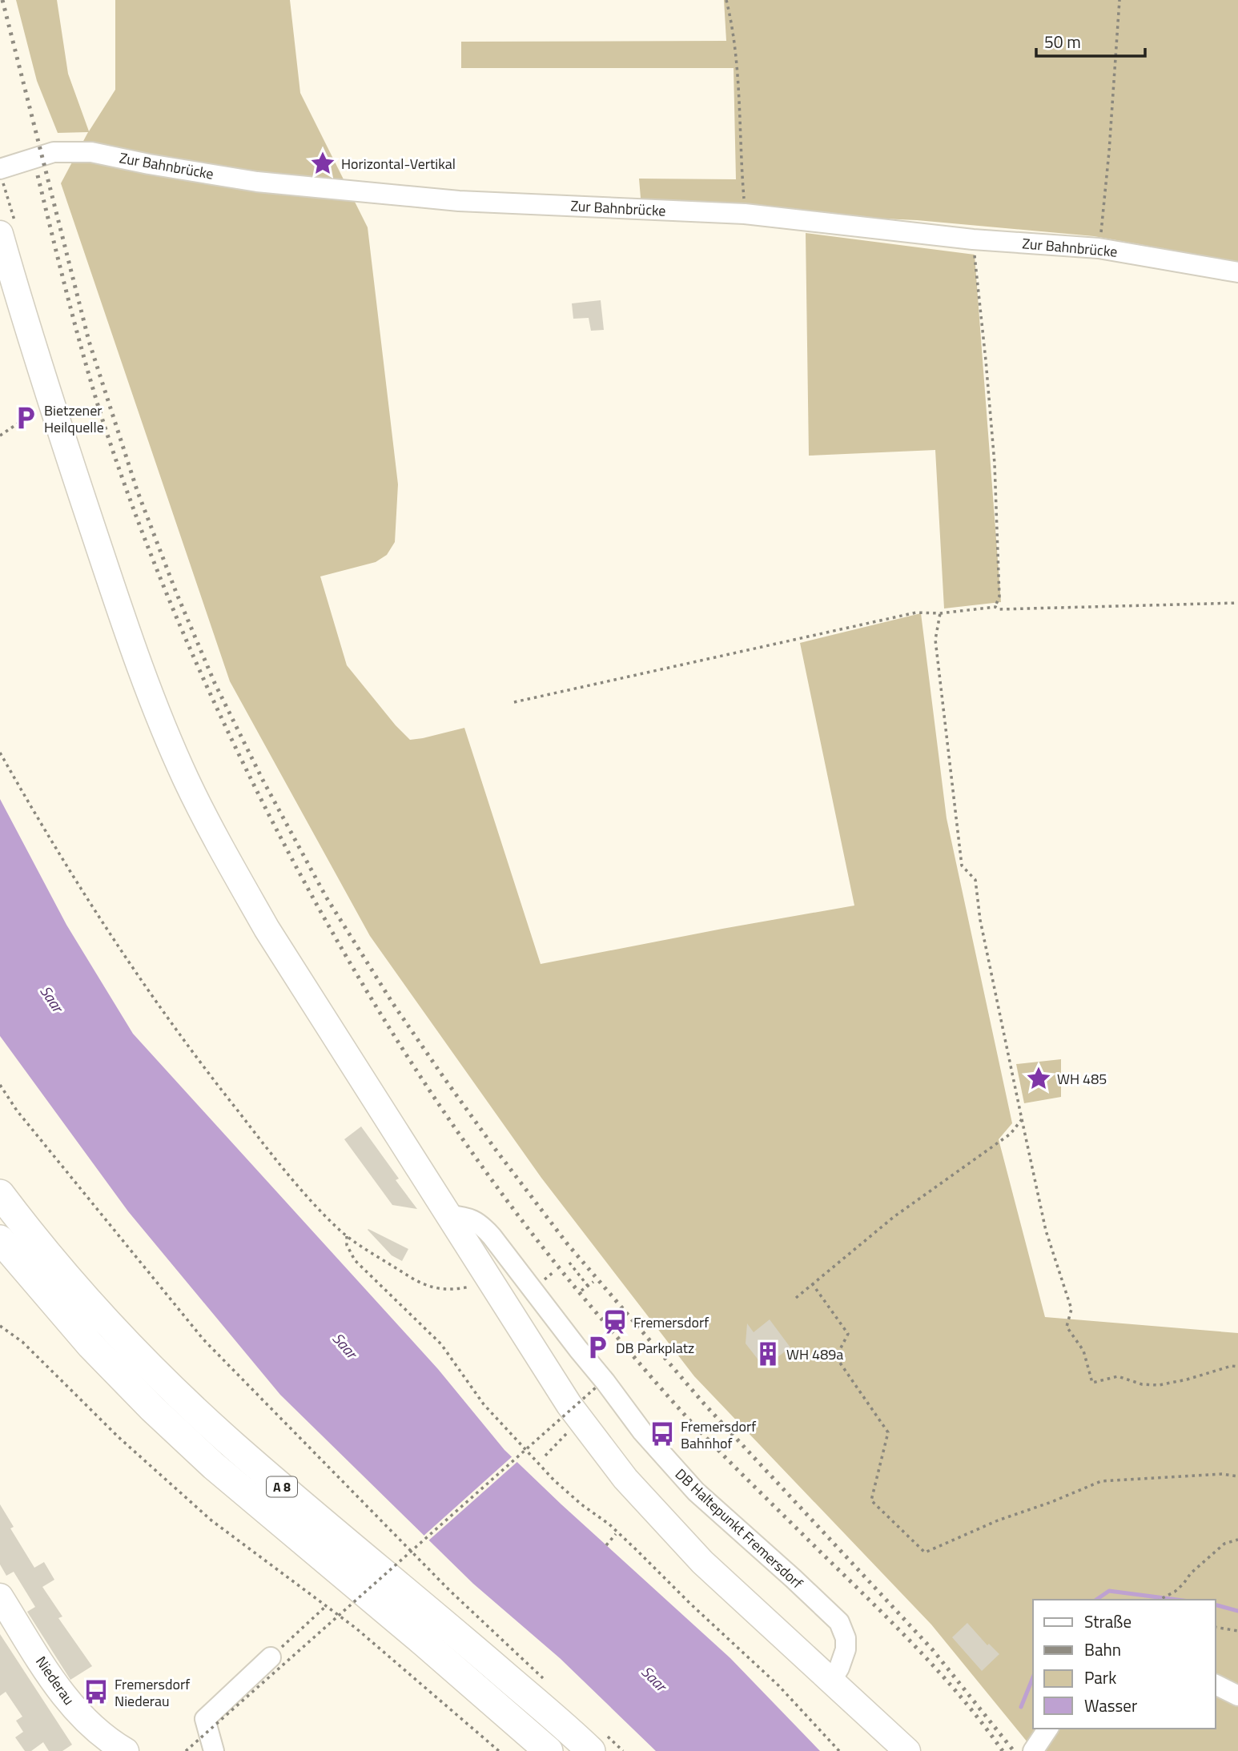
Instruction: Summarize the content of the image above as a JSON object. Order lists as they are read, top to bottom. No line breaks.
{"streets":{"highway":["A 8"],"main road":["Niederau"],"street":["Zur Bahnbrücke","DB Haltepunkt Fremersdorf"]},"water":["Saar"],"places":{"place":["Horizontal-Vertikal","WH 485"],"parking":["Bietzener Heilquelle","DB Parkplatz"],"station":["Fremersdorf"],"building":["WH 489a"],"bus stop":["Fremersdorf Bahnhof","Fremersdorf Niederau"]},"legend":["Straße","Bahn","Park","Wasser"],"scale_bar":"50 m"}
